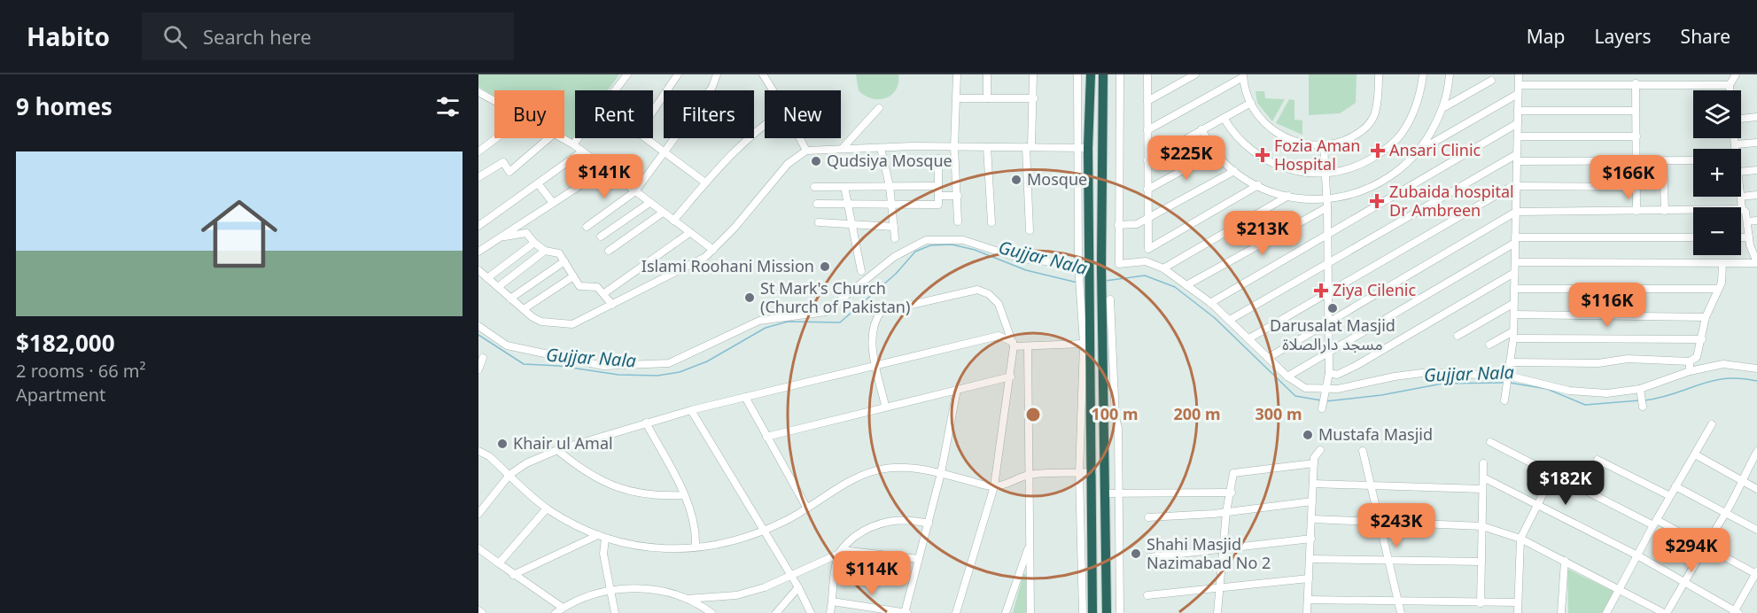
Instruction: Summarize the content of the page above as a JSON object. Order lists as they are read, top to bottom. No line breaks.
{"water":["Gujjar Nala"],"places":{"health":["Ansari Clinic","Fozia Aman Hospital","Zubaida hospital Dr Ambreen","Ziya Cilenic"],"other":["Qudsiya Mosque","Mosque","Islami Roohani Mission","St Mark's Church (Church of Pakistan)","Darusalat Masjid مسجد دارالصلاة","Mustafa Masjid","Khair ul Amal","Shahi Masjid Nazimabad No 2"]},"page":{"header":"Habito","search":"Search here","nav":["Map","Layers","Share"],"heading":"9 homes","map_buttons":["+","−"],"chip":["Buy","Rent","Filters","New"],"price":["$225K","$141K","$166K","$213K","$116K","$182K","$243K","$294K","$114K"],"list":[{"name":"$182,000","note":"2 rooms · 66 m² · Apartment"}]},"rings":["100 m","200 m","300 m"]}
